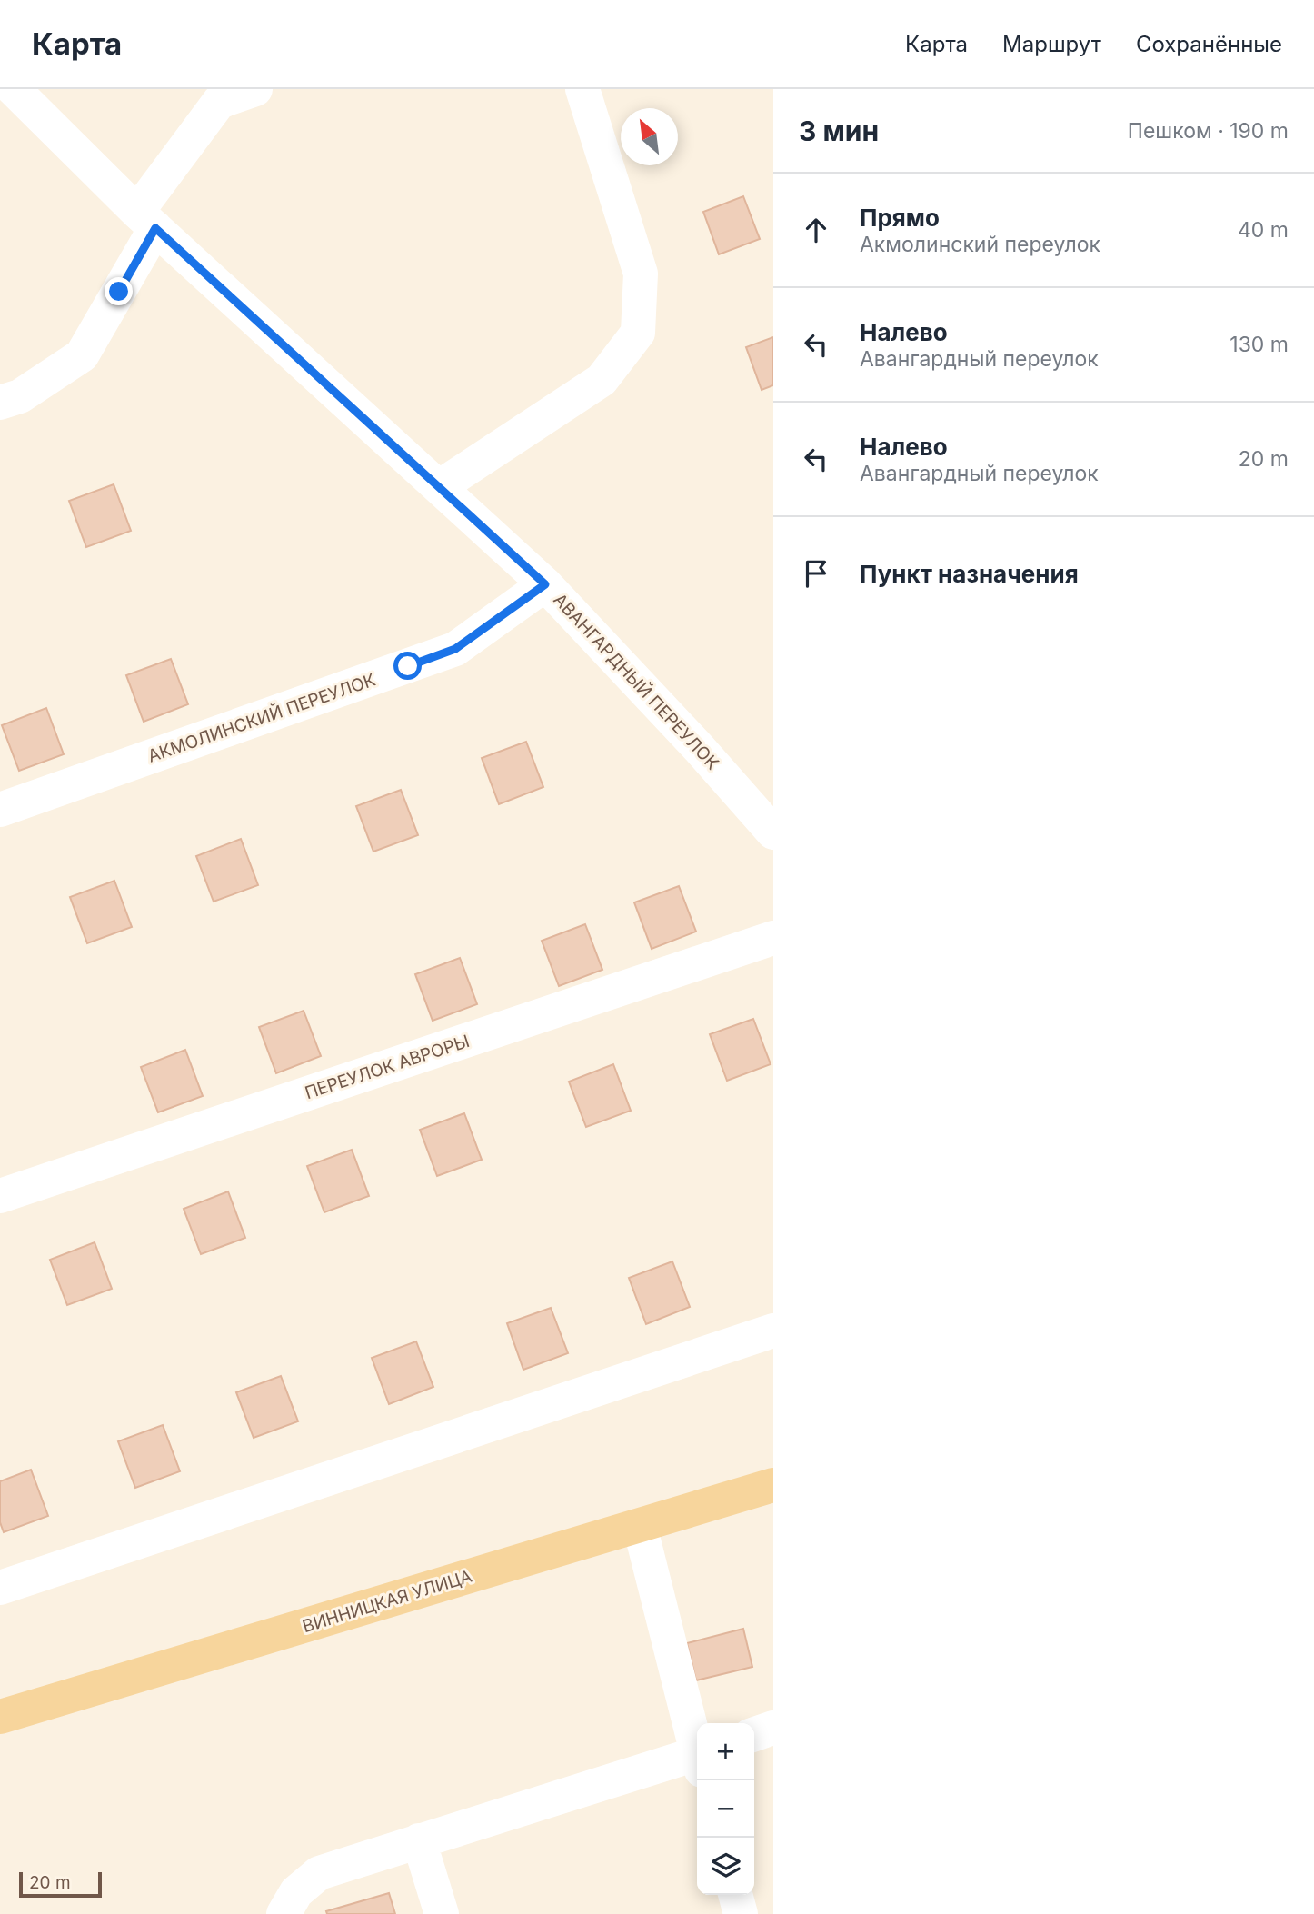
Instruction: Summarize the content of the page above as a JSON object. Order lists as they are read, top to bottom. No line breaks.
{"streets":{"main road":["ВИННИЦКАЯ УЛИЦА"],"street":["АВАНГАРДНЫЙ ПЕРЕУЛОК","АКМОЛИНСКИЙ ПЕРЕУЛОК","ПЕРЕУЛОК АВРОРЫ"]},"crossings":[["АВАНГАРДНЫЙ ПЕРЕУЛОК","АКМОЛИНСКИЙ ПЕРЕУЛОК"]],"scale_bar":"20 m","north":"top left","page":{"header":"Карта","nav":["Карта","Маршрут","Сохранённые"],"heading":["3 мин","Пешком · 190 m"],"list":[["Прямо","Акмолинский переулок","40 m"],["Налево","Авангардный переулок","130 m"],["Налево","Авангардный переулок","20 m"],"Пункт назначения"],"map_buttons":["+","−"],"scale":"20 m"}}
